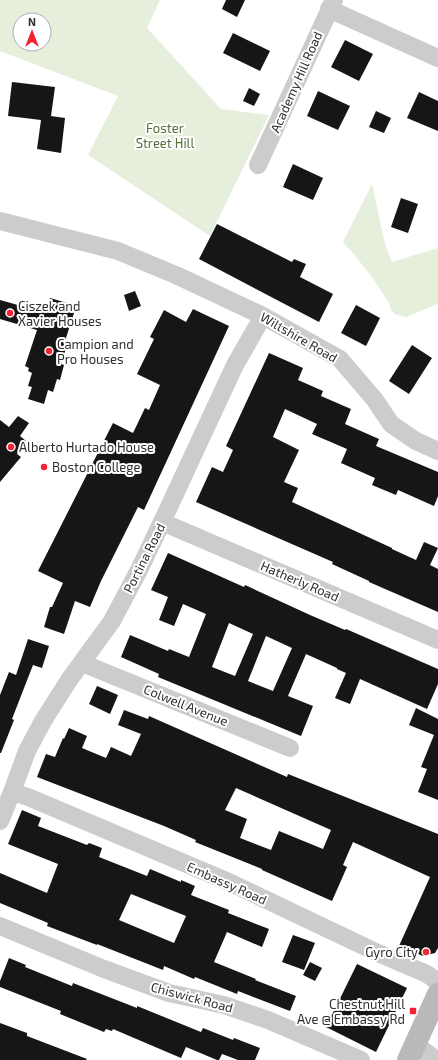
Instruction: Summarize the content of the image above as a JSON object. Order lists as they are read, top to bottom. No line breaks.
{"streets":{"street":["Academy Hill Road","Wiltshire Road","Portina Road","Hatherly Road","Colwell Avenue","Embassy Road","Chiswick Road"]},"crossings":[["Wiltshire Road","Portina Road"],["Portina Road","Hatherly Road"],["Portina Road","Colwell Avenue"],["Portina Road","Embassy Road"]],"parks":["Foster Street Hill"],"places":{"other":["Ciszek and Xavier Houses","Campion and Pro Houses","Alberto Hurtado House","Boston College","Gyro City"],"transit":["Chestnut Hill Ave @ Embassy Rd"]},"north":"top"}
